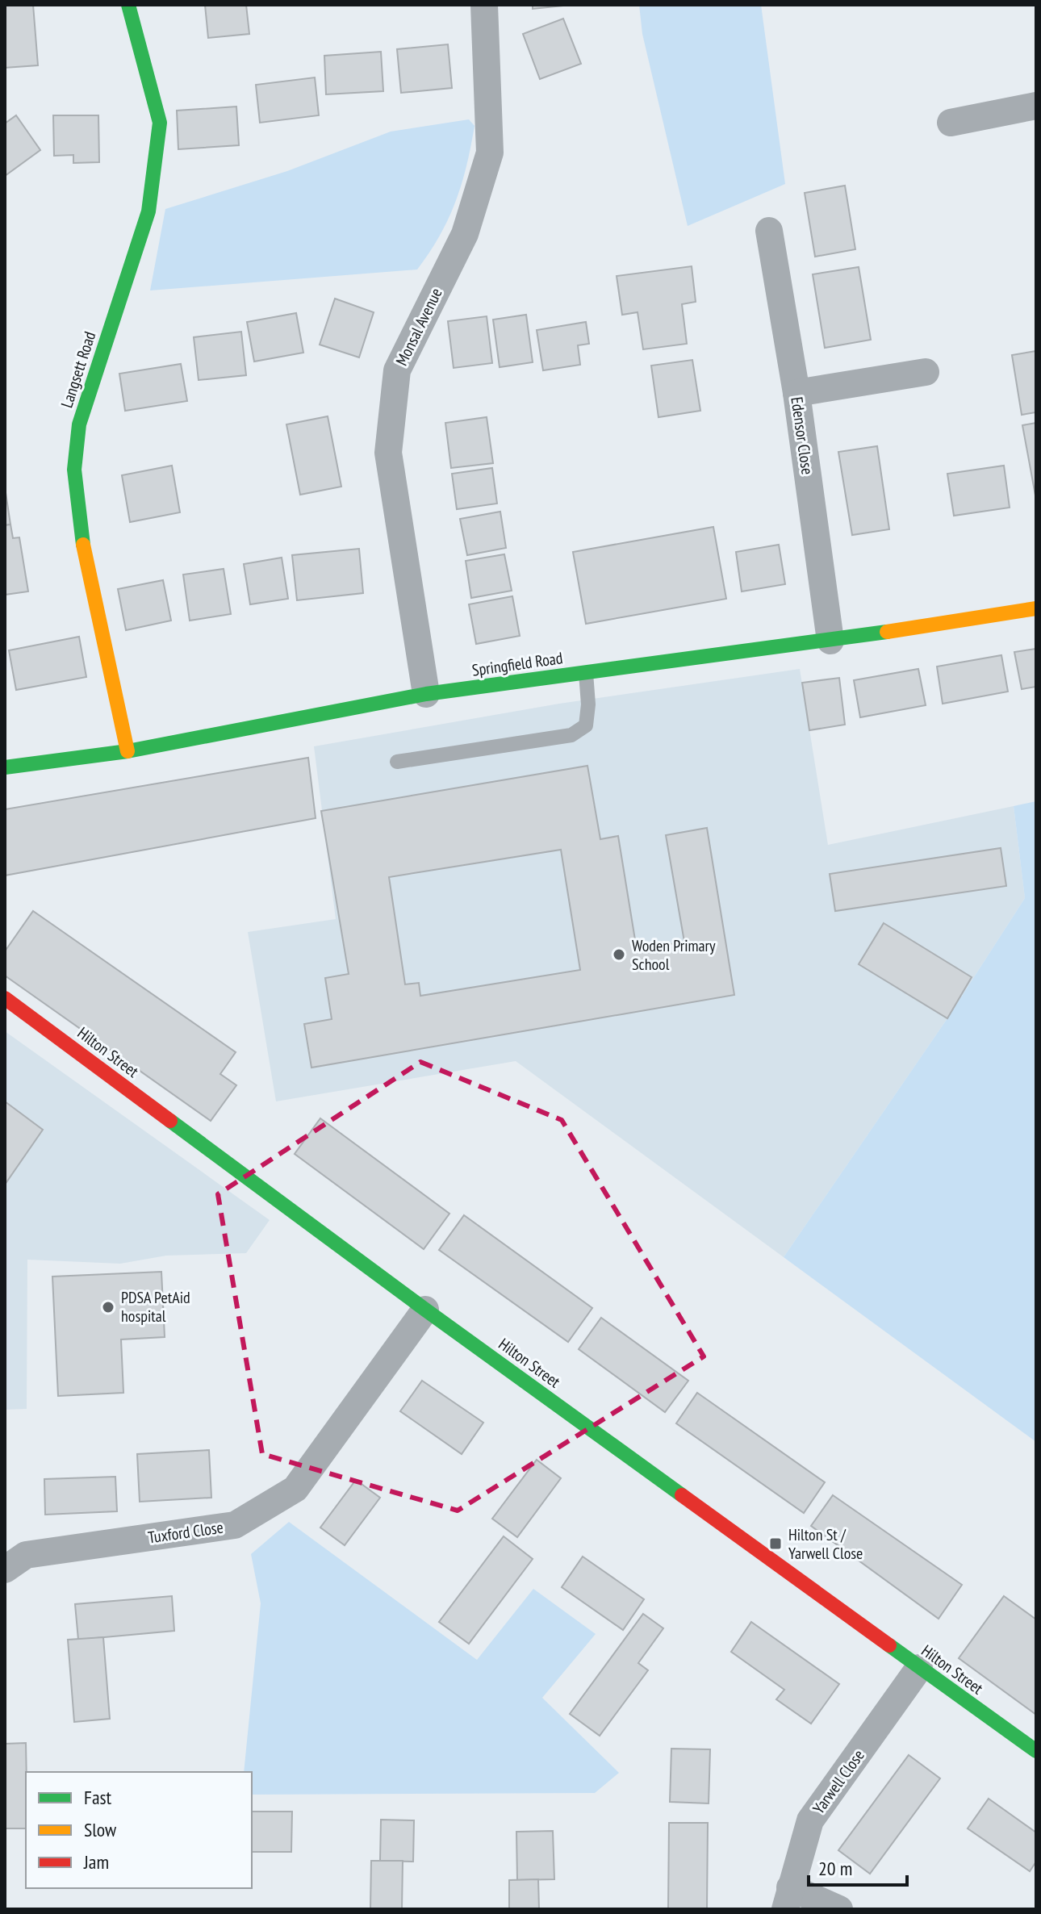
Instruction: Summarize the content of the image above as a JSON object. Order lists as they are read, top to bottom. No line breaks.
{"streets":{"street":["Monsal Avenue","Langsett Road","Edensor Close","Springfield Road","Hilton Street","Tuxford Close","Yarwell Close"]},"crossings":[["Monsal Avenue","Springfield Road"],["Langsett Road","Springfield Road"],["Edensor Close","Springfield Road"],["Hilton Street","Tuxford Close"],["Hilton Street","Yarwell Close"]],"places":{"other":["Woden Primary School","PDSA PetAid hospital"],"transit":["Hilton St / Yarwell Close"]},"legend":["Fast","Slow","Jam"],"scale_bar":"20 m"}
